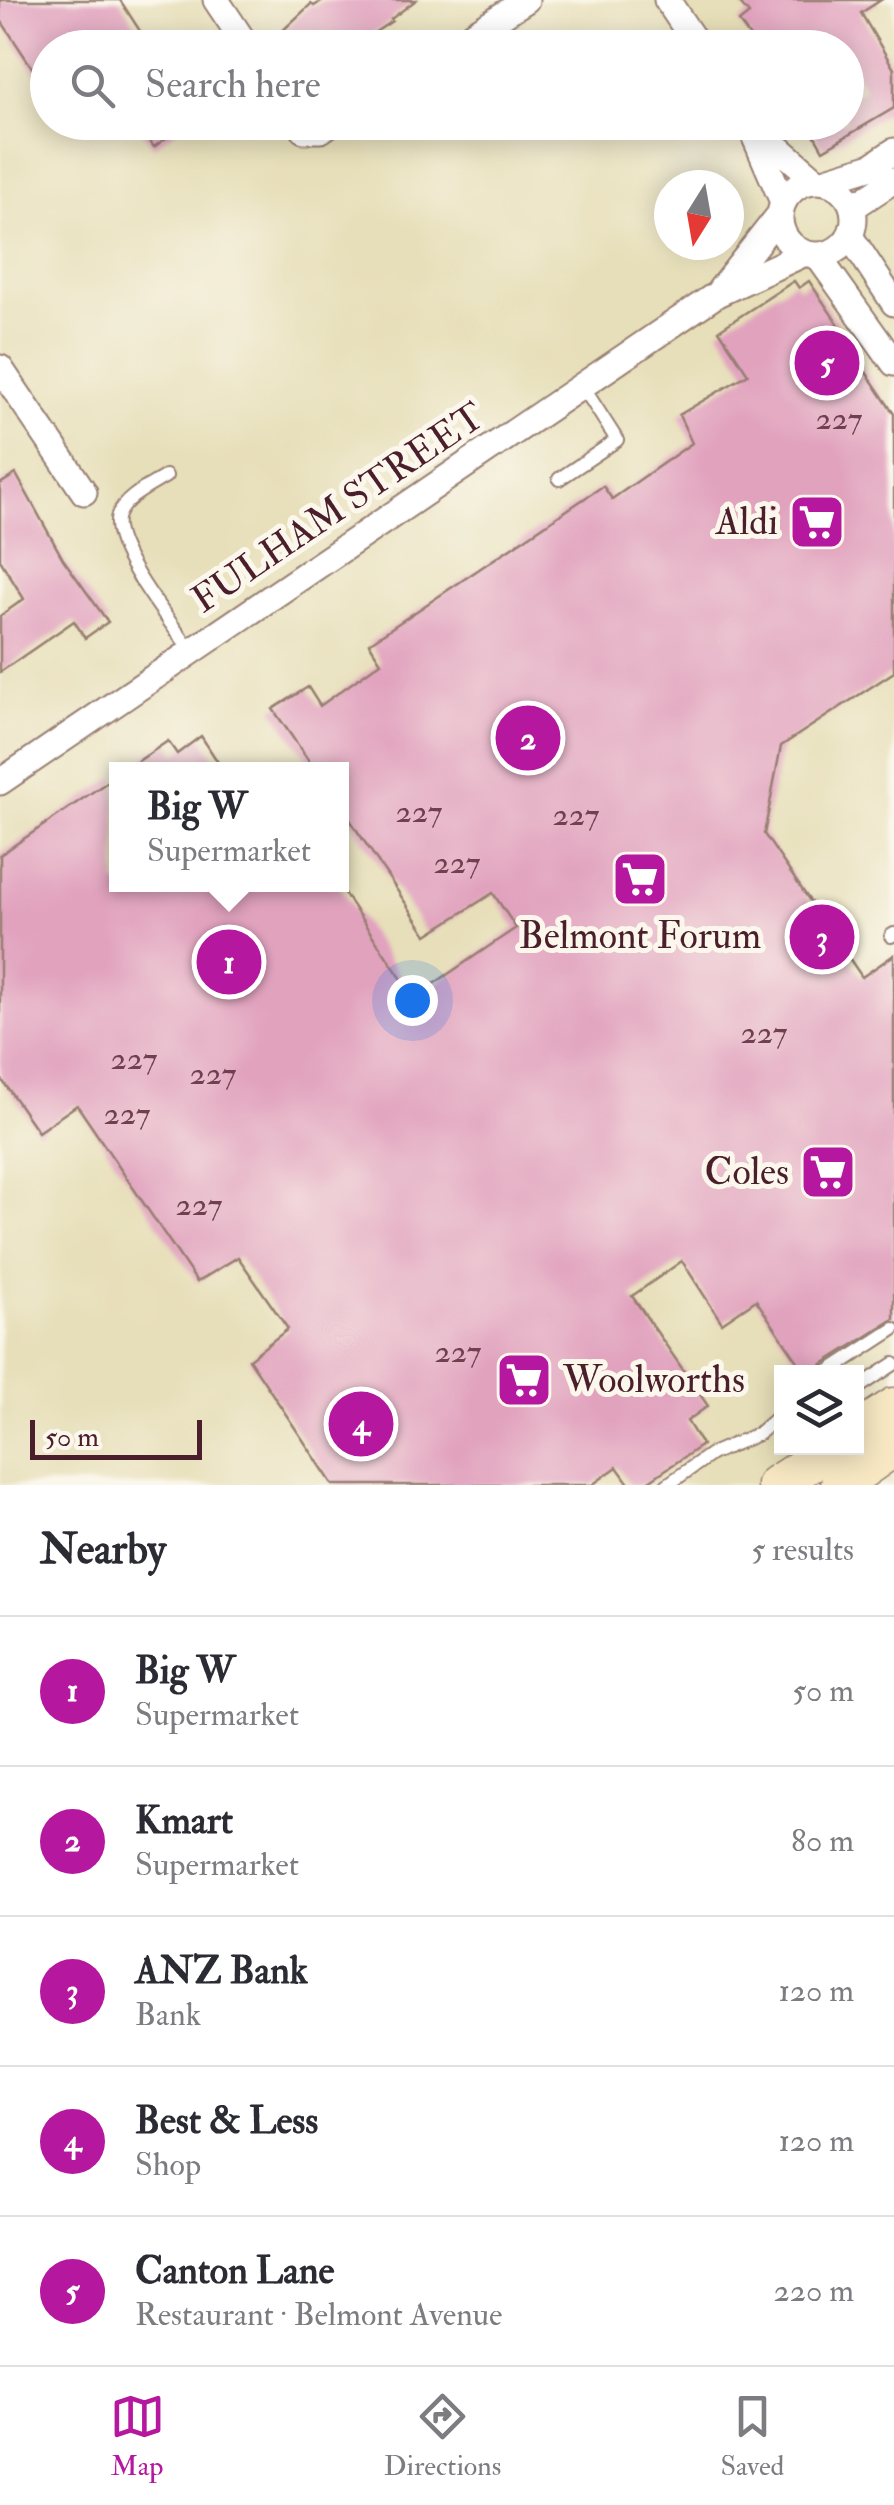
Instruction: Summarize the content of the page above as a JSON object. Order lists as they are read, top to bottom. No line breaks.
{"streets":{"street":["FULHAM STREET"]},"places":{"supermarket":["Aldi","Belmont Forum","Coles","Woolworths"]},"house_numbers":["227","227","227","227","227","227","227","227","227","227"],"scale_bar":"50 m","north":"bottom","page":{"search":"Search here","pins":["5","2","3","1","4"],"popup":["Big W","Supermarket"],"scale":"50 m","heading":["Nearby","5 results"],"list":[{"mark":"1","name":"Big W","note":"Supermarket","value":"50 m"},{"mark":"2","name":"Kmart","note":"Supermarket","value":"80 m"},{"mark":"3","name":"ANZ Bank","note":"Bank","value":"120 m"},{"mark":"4","name":"Best & Less","note":"Shop","value":"120 m"},{"mark":"5","name":"Canton Lane","note":"Restaurant · Belmont Avenue","value":"220 m"}],"nav":["Map","Directions","Saved"]}}
